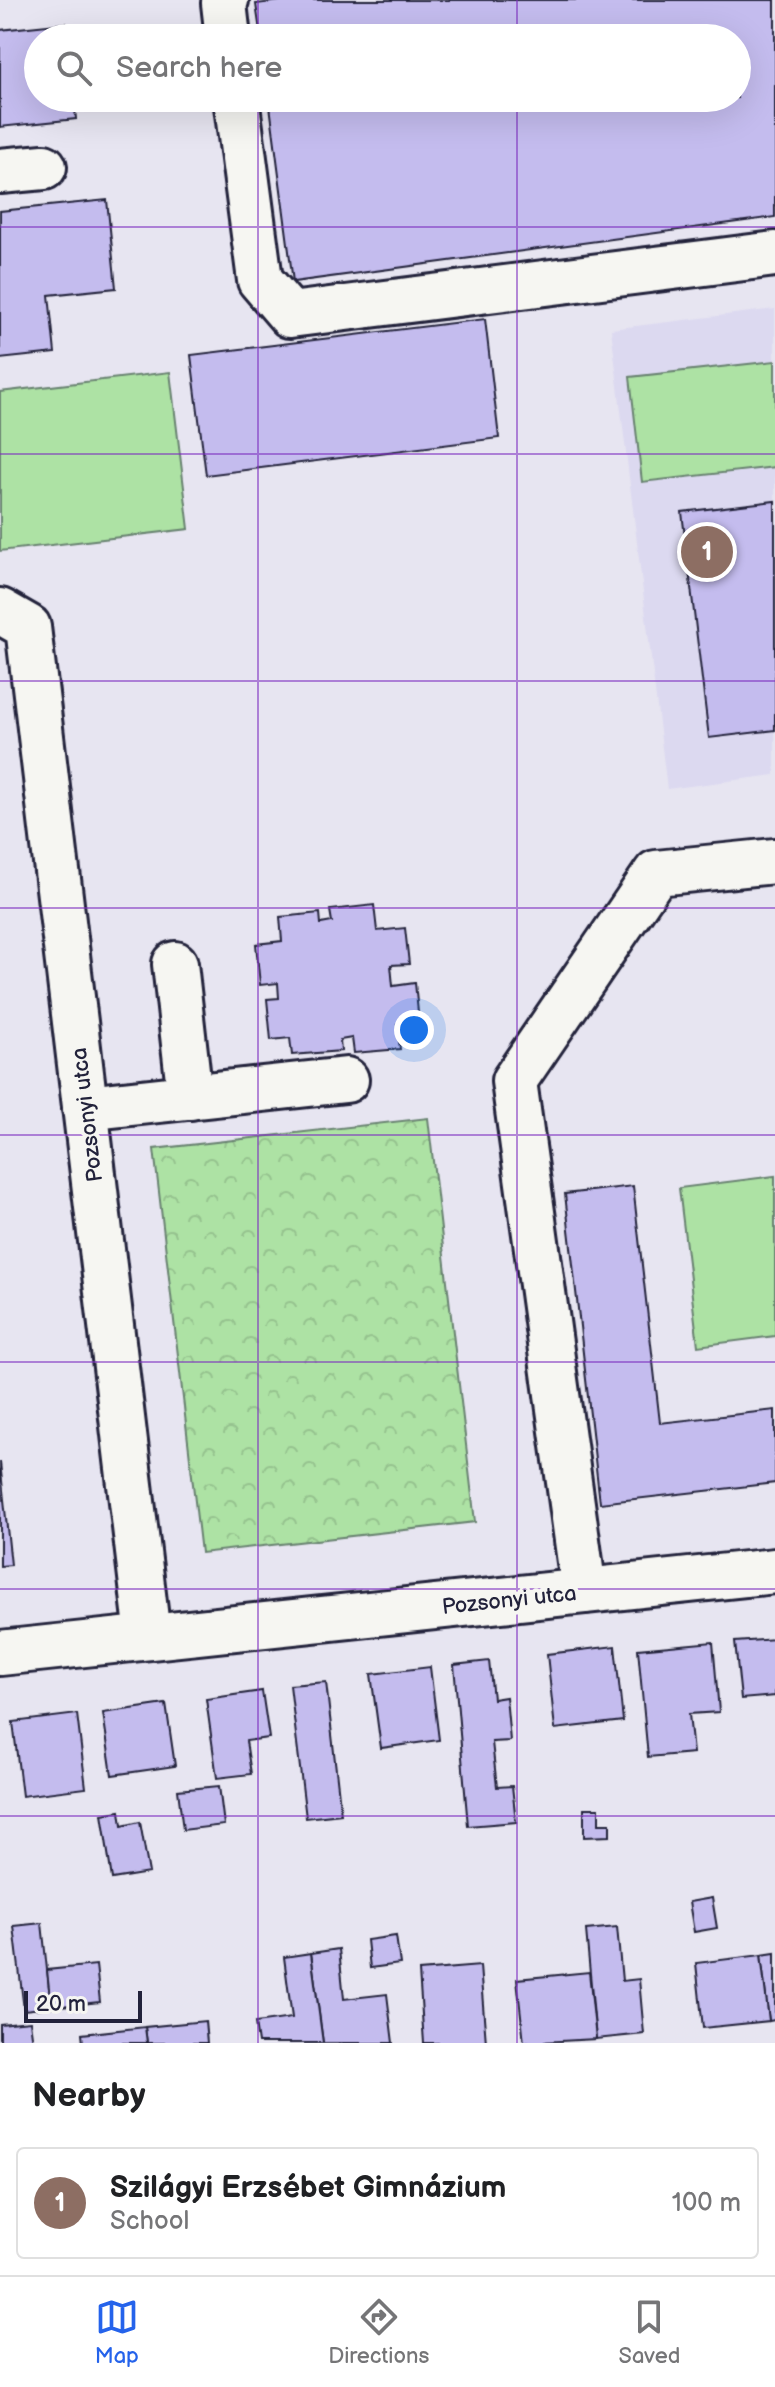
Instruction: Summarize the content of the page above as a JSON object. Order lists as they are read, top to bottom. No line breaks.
{"streets":{"street":["Pozsonyi utca"]},"scale_bar":"20 m","page":{"search":"Search here","pins":"1","scale":"20 m","heading":"Nearby","list":[{"mark":"1","name":"Szilágyi Erzsébet Gimnázium","note":"School","value":"100 m"}],"nav":["Map","Directions","Saved"]}}
